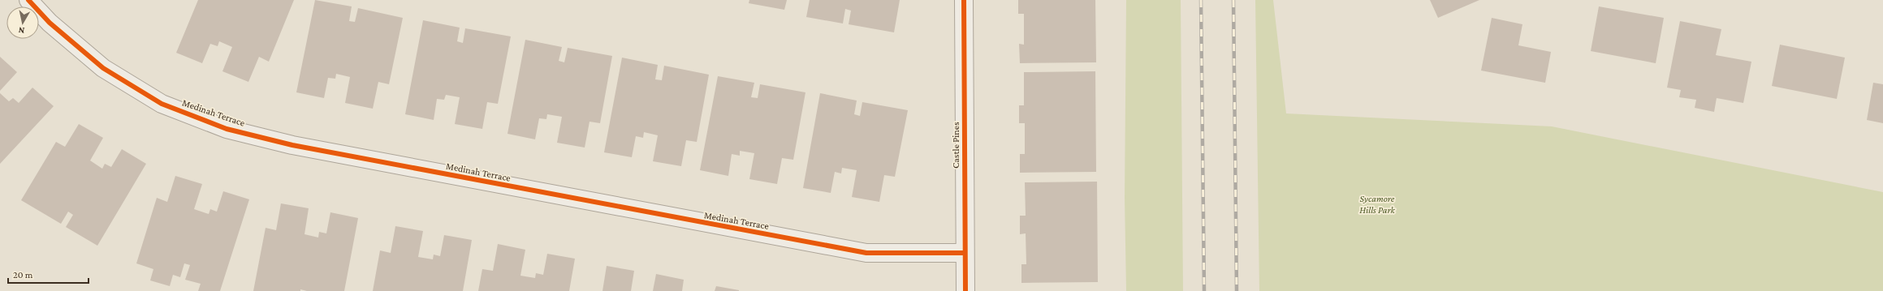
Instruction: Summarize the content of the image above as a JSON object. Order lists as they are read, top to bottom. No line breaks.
{"streets":{"street":["Medinah Terrace","Castle Pines"]},"crossings":[["Medinah Terrace","Castle Pines"]],"parks":["Sycamore Hills Park"],"scale_bar":"20 m","north":"bottom"}
